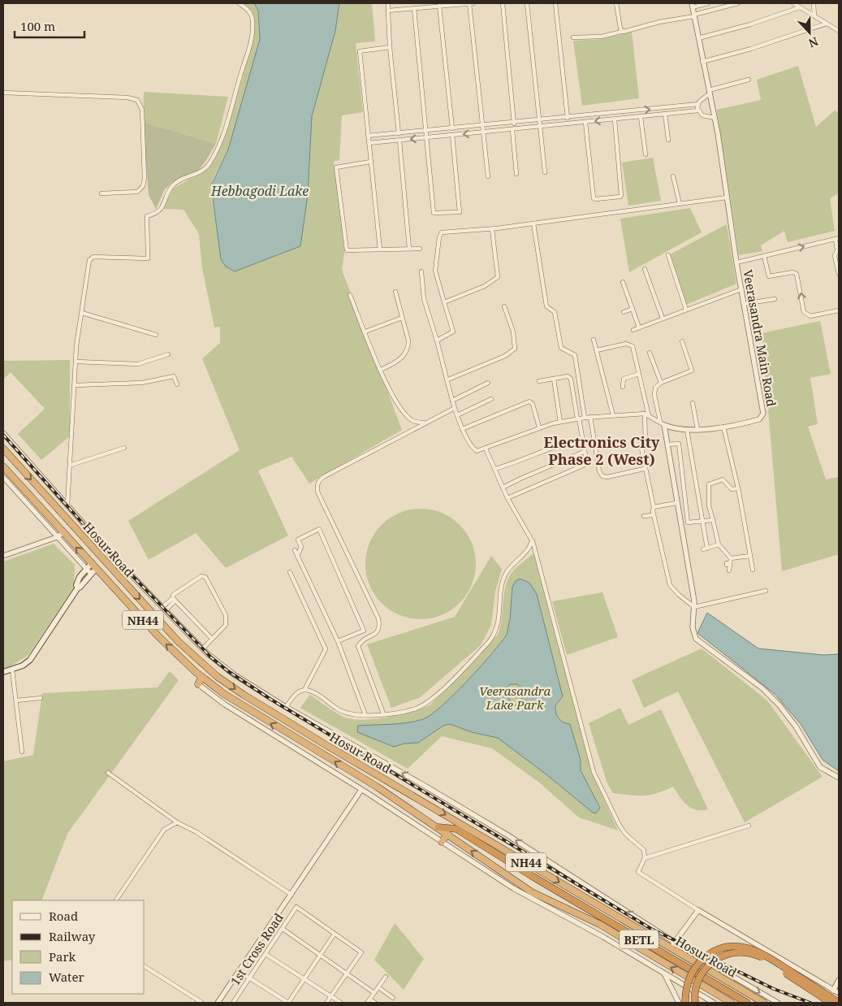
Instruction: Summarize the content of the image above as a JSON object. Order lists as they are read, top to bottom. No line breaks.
{"streets":{"highway":["Hosur Road","NH44","BETL"],"street":["Veerasandra Main Road","1st Cross Road"]},"crossings":[["Hosur Road","BETL"]],"districts":["Electronics City Phase 2 (West)"],"water":["Hebbagodi Lake"],"parks":["Veerasandra Lake Park"],"legend":["Road","Railway","Park","Water"],"scale_bar":"100 m","north":"bottom"}
